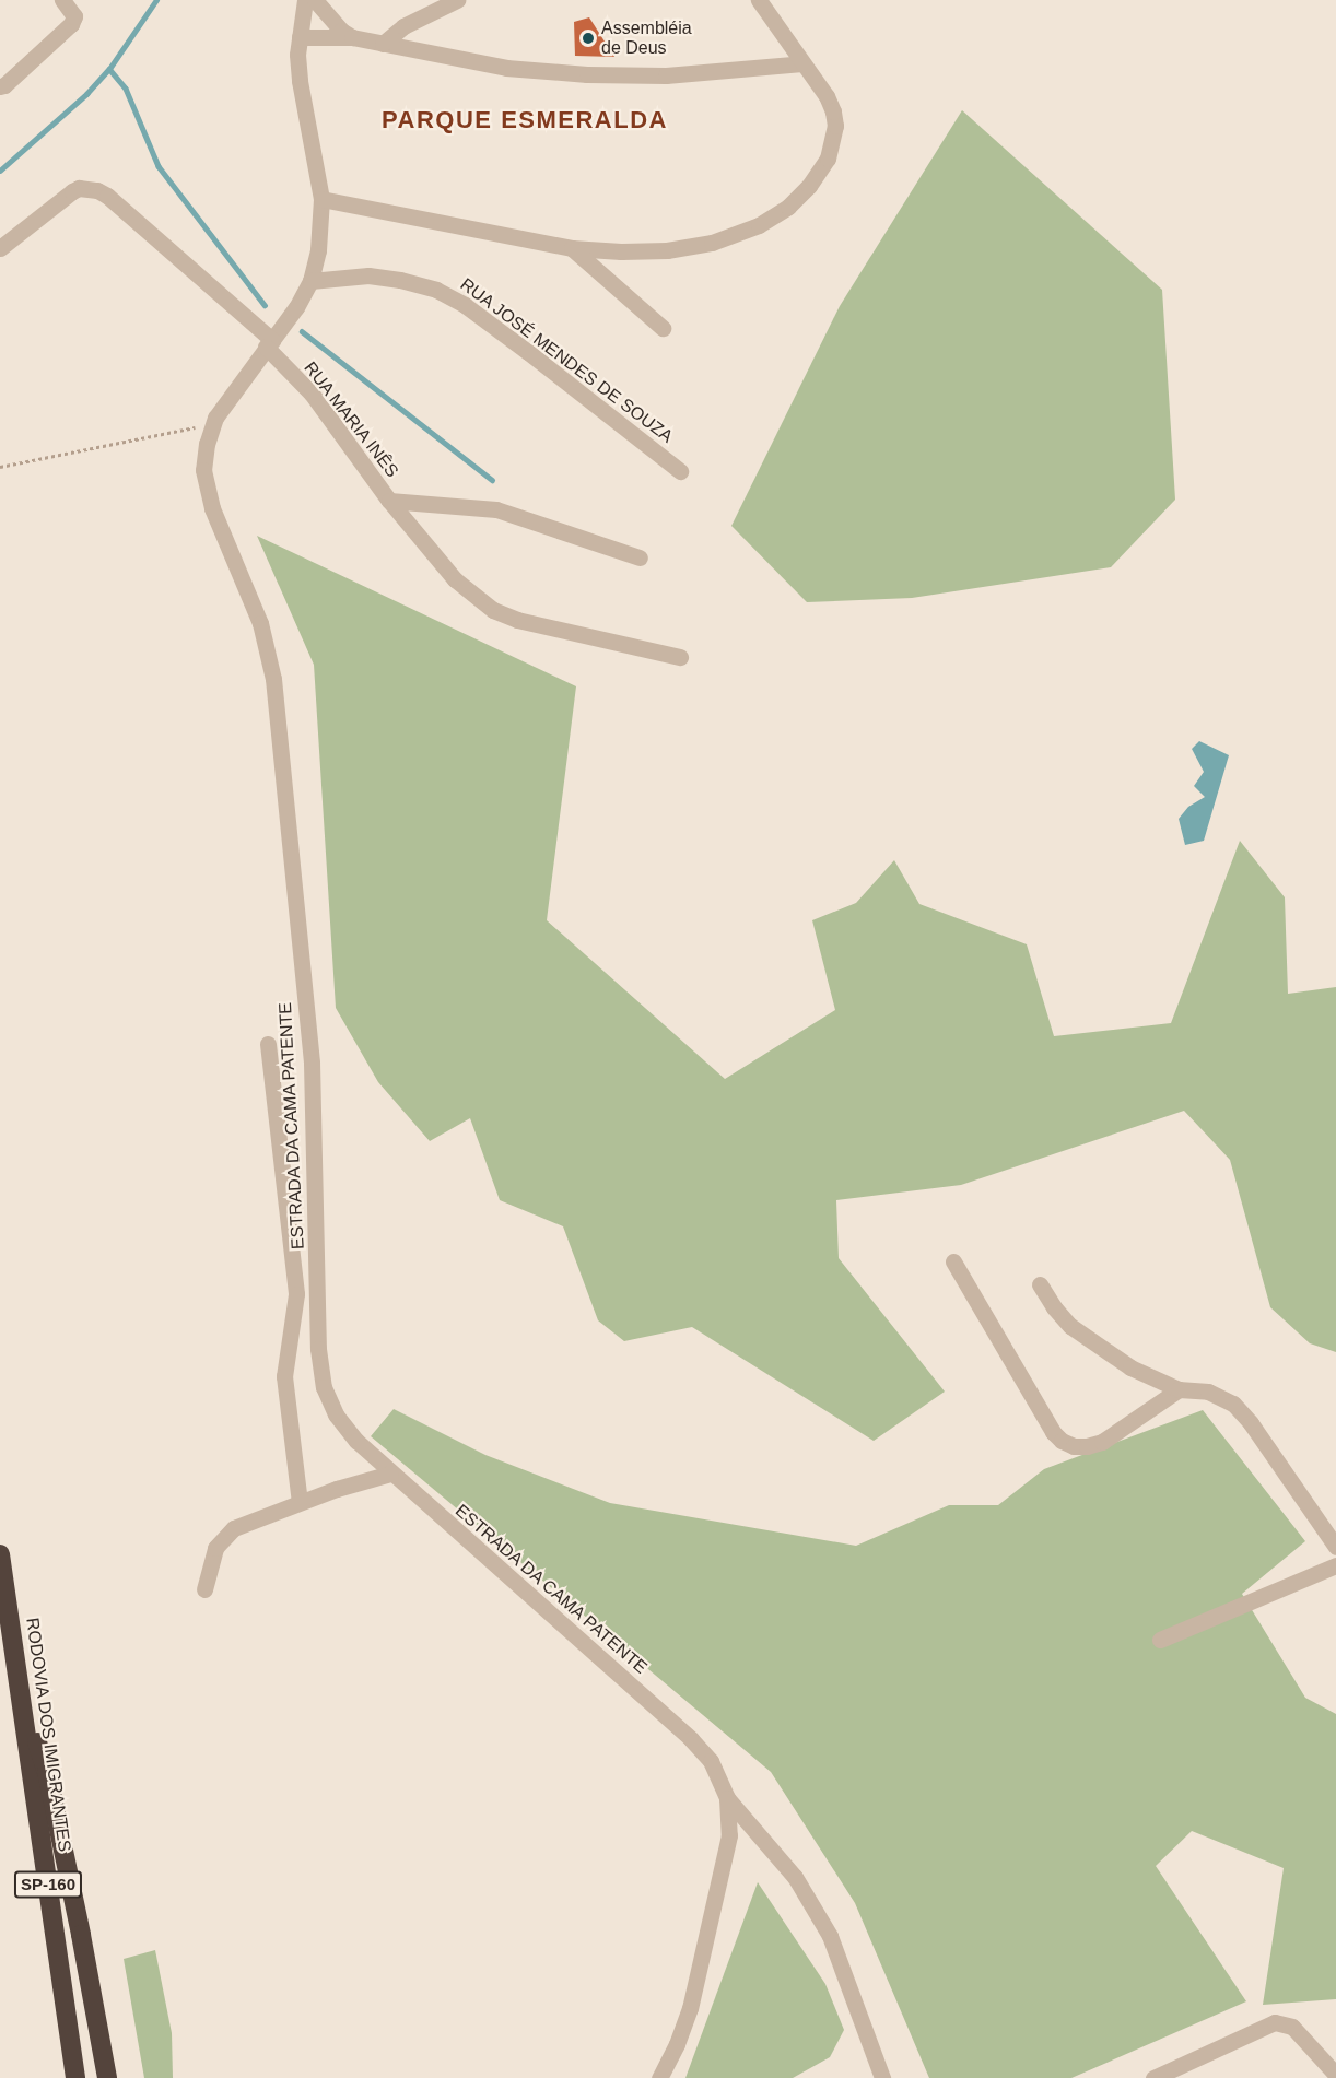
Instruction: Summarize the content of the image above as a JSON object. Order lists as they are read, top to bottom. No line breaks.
{"streets":{"highway":["RODOVIA DOS IMIGRANTES","SP-160"],"street":["RUA JOSÉ MENDES DE SOUZA","RUA MARIA INÊS","ESTRADA DA CAMA PATENTE"]},"crossings":[["RUA JOSÉ MENDES DE SOUZA","ESTRADA DA CAMA PATENTE"],["RUA MARIA INÊS","ESTRADA DA CAMA PATENTE"]],"districts":["PARQUE ESMERALDA"],"places":["Assembléia de Deus"]}
